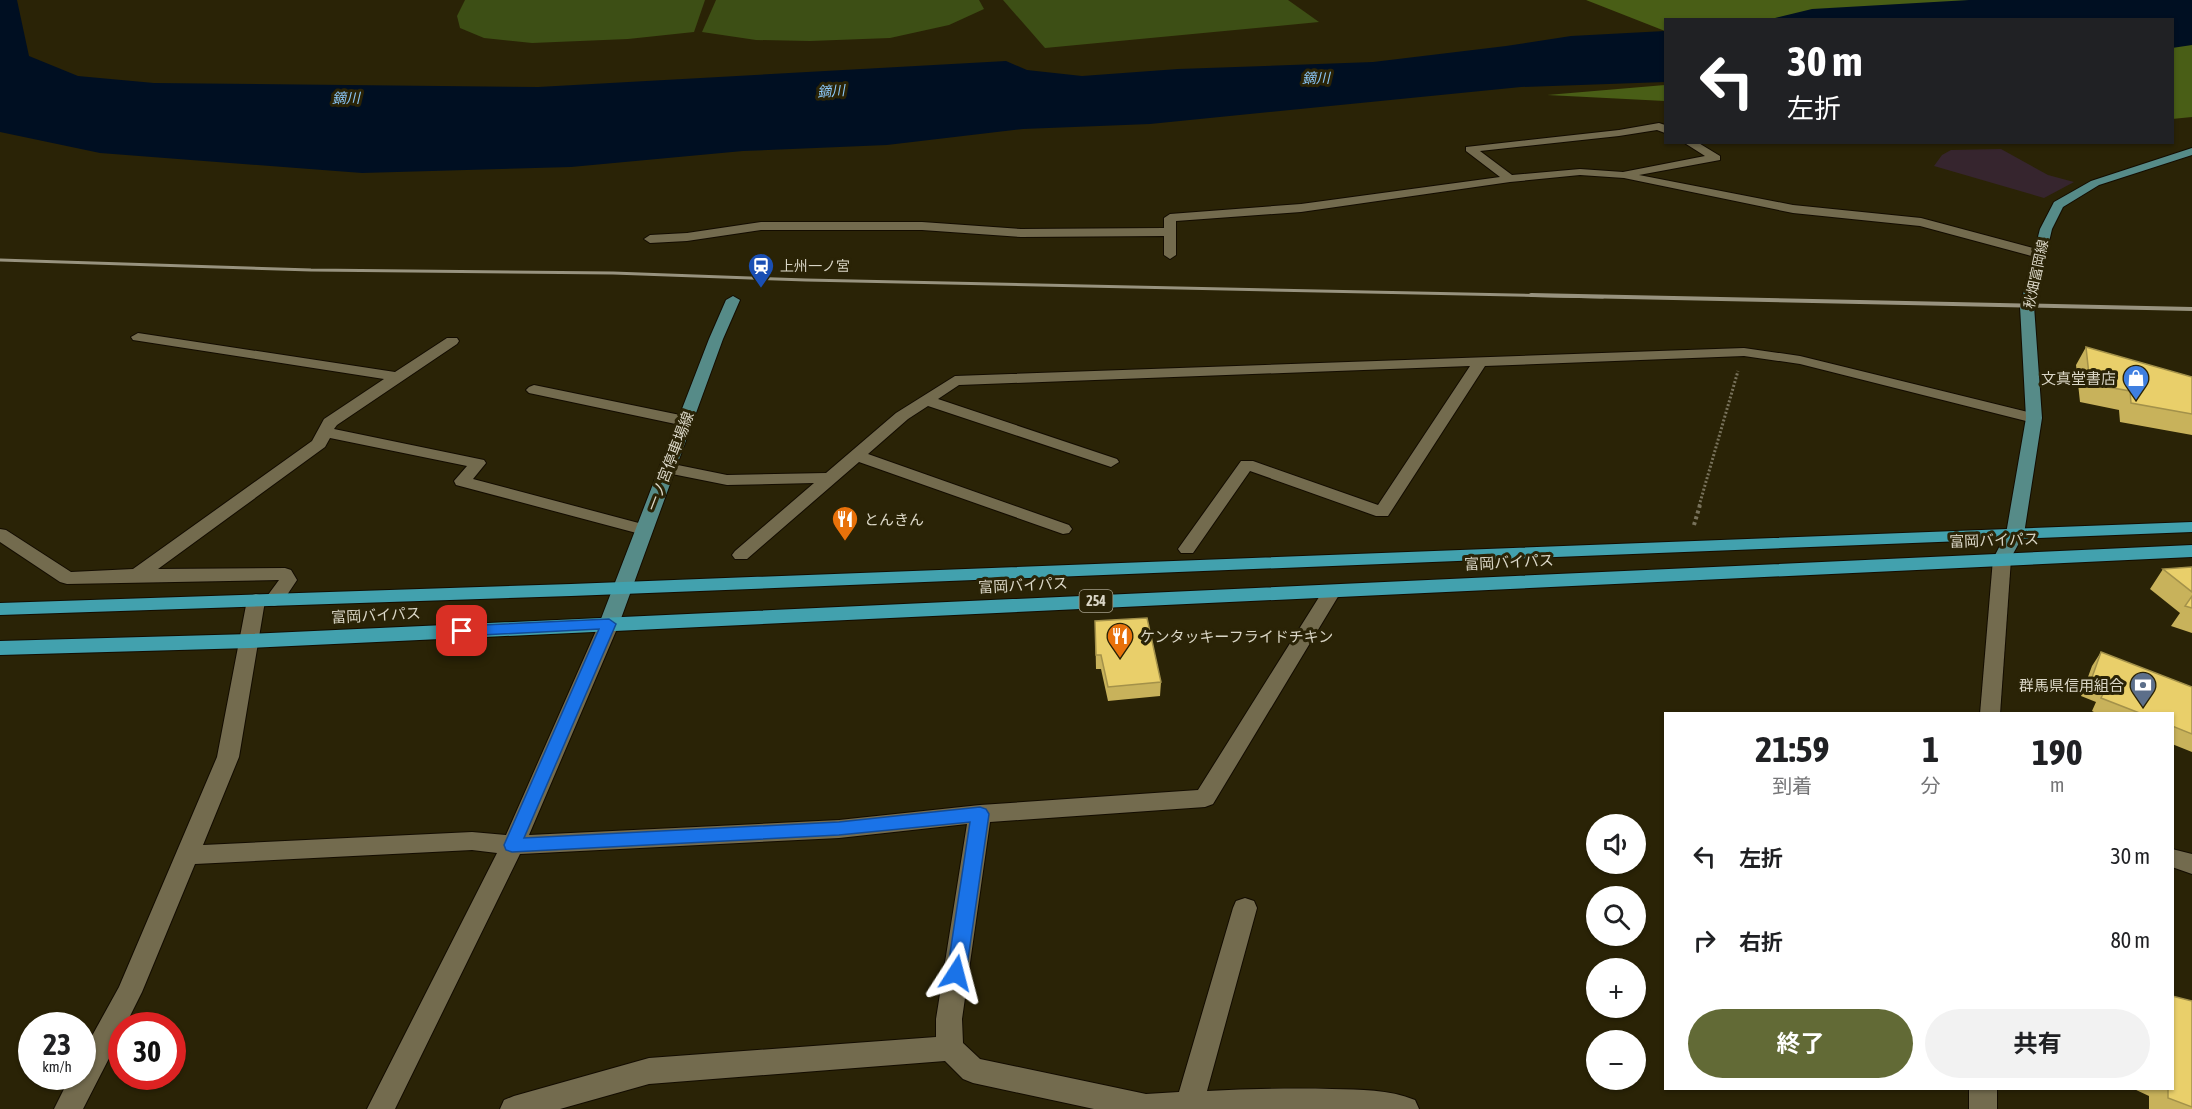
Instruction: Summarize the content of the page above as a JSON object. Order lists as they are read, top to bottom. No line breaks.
{"streets":{"highway":["富岡バイパス","254"],"main road":["秋畑富岡線","一ノ宮停車場線"]},"crossings":[["秋畑富岡線","富岡バイパス"],["一ノ宮停車場線","富岡バイパス"]],"water":["鏑川"],"places":{"station":["上州一ノ宮"],"shop":["文真堂書店"],"restaurant":["とんきん","ケンタッキーフライドチキン"],"bank":["群馬県信用組合"]},"page":{"turn":["30 m","左折"],"eta":["21:59","到着","1","分","190","m"],"map_buttons":["+","−"],"list":[{"name":"左折","value":"30 m"},{"name":"右折","value":"80 m"}],"buttons":["終了","共有"],"speed":"23 km/h","limit":"30"}}
